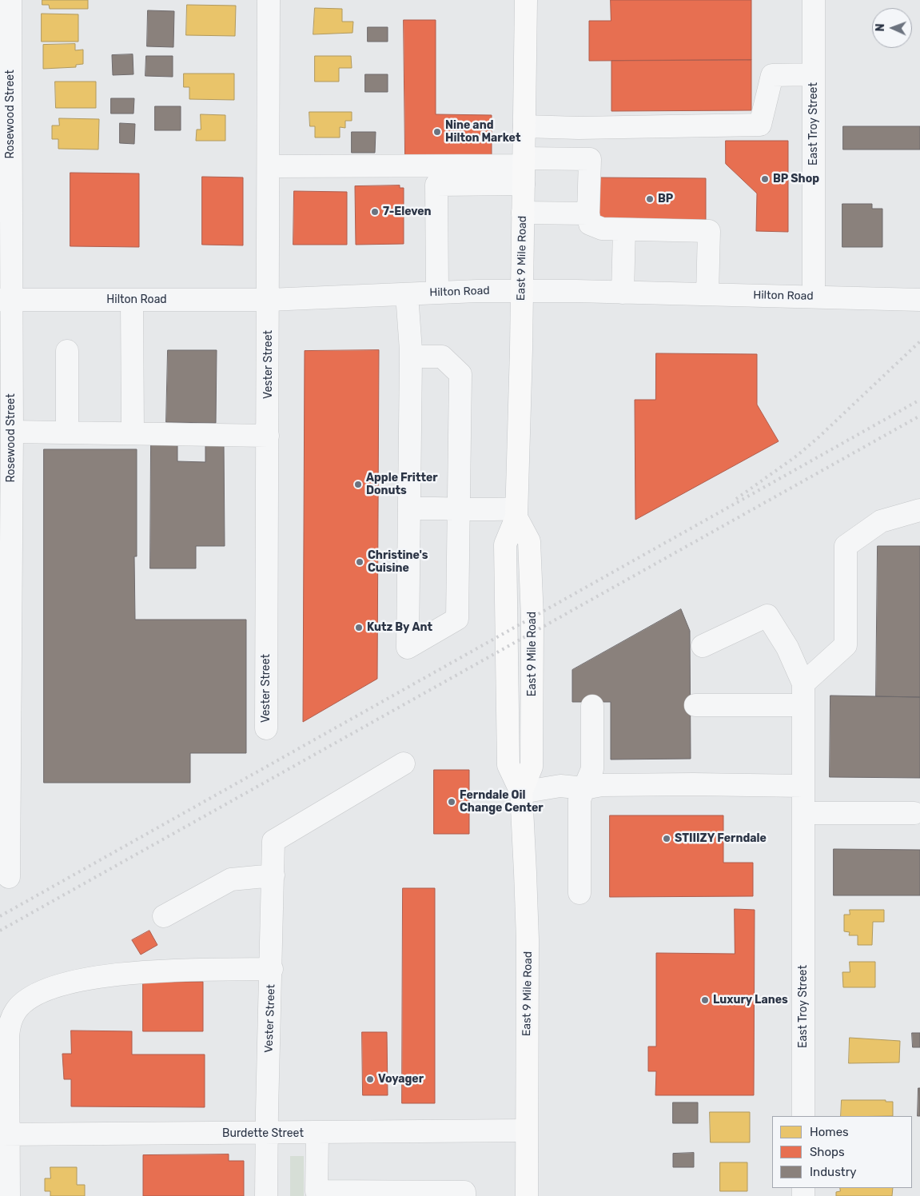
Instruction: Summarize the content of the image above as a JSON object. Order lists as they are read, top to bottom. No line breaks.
{"streets":{"main road":["East 9 Mile Road"],"street":["Rosewood Street","East Troy Street","Hilton Road","Vester Street","Burdette Street"]},"crossings":[["Rosewood Street","Hilton Road"],["East Troy Street","Hilton Road"],["East 9 Mile Road","Hilton Road"],["East 9 Mile Road","Burdette Street"],["Hilton Road","Vester Street"],["Vester Street","Burdette Street"]],"places":["Nine and Hilton Market","BP Shop","BP","7-Eleven","Apple Fritter Donuts","Christine's Cuisine","Kutz By Ant","Ferndale Oil Change Center","STIIIZY Ferndale","Luxury Lanes","Voyager"],"legend":["Homes","Shops","Industry"],"north":"left"}
